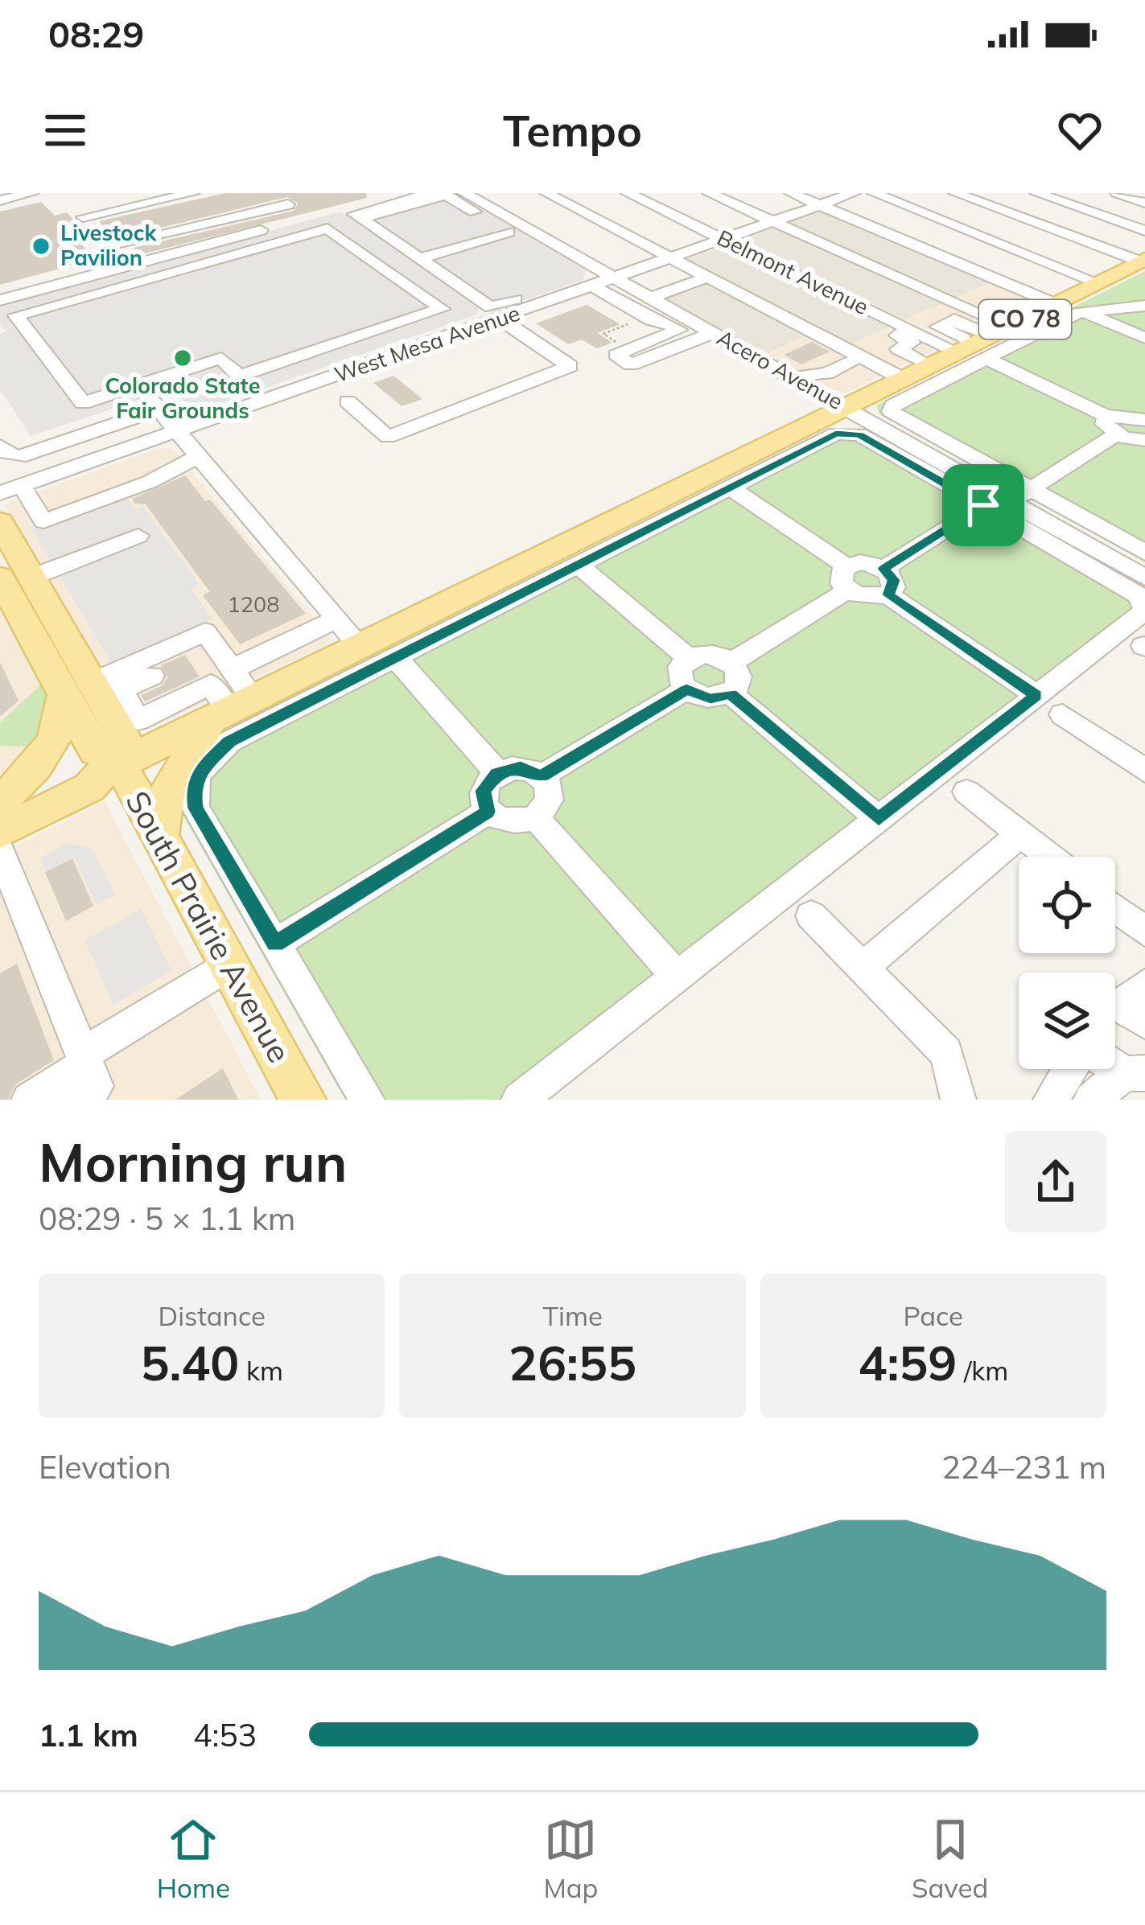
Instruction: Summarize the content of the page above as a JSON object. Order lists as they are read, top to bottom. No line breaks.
{"streets":{"main road":["CO 78","South Prairie Avenue"],"street":["Belmont Avenue","West Mesa Avenue","Acero Avenue"]},"crossings":[["Belmont Avenue","West Mesa Avenue"],["CO 78","Acero Avenue"],["CO 78","South Prairie Avenue"],["West Mesa Avenue","Acero Avenue"]],"places":["Livestock Pavilion","Colorado State Fair Grounds"],"house_numbers":["1208"],"page":{"status":"08:29","header":"Tempo","heading":["Morning run","08:29 · 5 × 1.1 km"],"stats":[["Distance","5.40 km"],["Time","26:55"],["Pace","4:59 /km"]],"chart":["Elevation","224–231 m"],"list":[{"name":"1.1 km","note":"4:53"}],"tabs":["Home","Map","Saved"]}}
